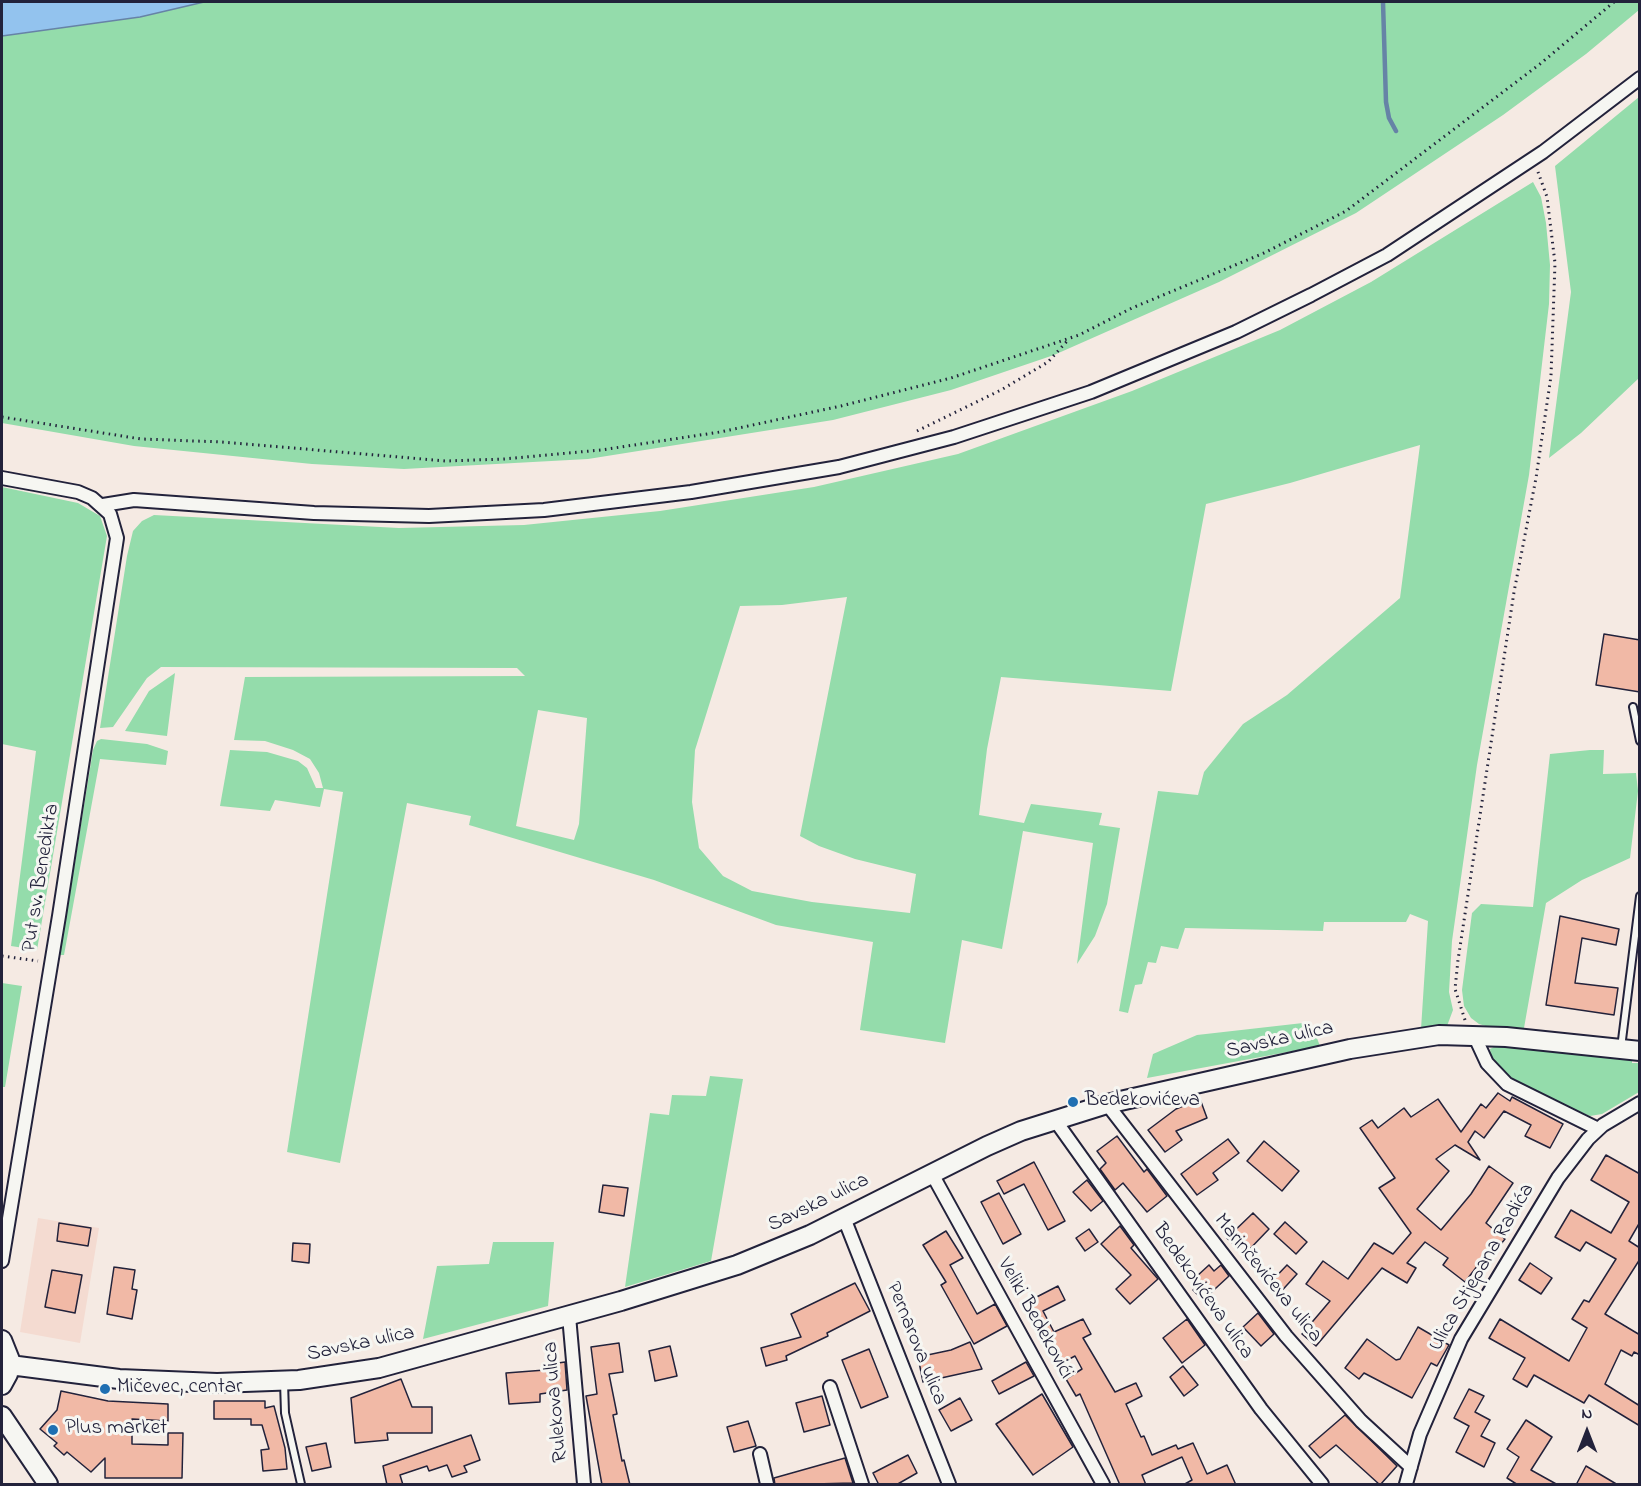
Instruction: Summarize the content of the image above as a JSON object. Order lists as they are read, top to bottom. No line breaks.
{"streets":{"street":["Put sv. Benedikta","Savska ulica","Ulica Stjepana Radića","Marinčevićeva ulica","Bedekovićeva ulica","Veliki Bedekovići","Pernarova ulica","Rulekova ulica"]},"crossings":[["Savska ulica","Marinčevićeva ulica"],["Savska ulica","Bedekovićeva ulica"],["Savska ulica","Veliki Bedekovići"],["Savska ulica","Pernarova ulica"],["Savska ulica","Rulekova ulica"],["Ulica Stjepana Radića","Marinčevićeva ulica"]],"places":["Bedekovićeva","Mičevec, centar","Plus market"],"north":"top"}
